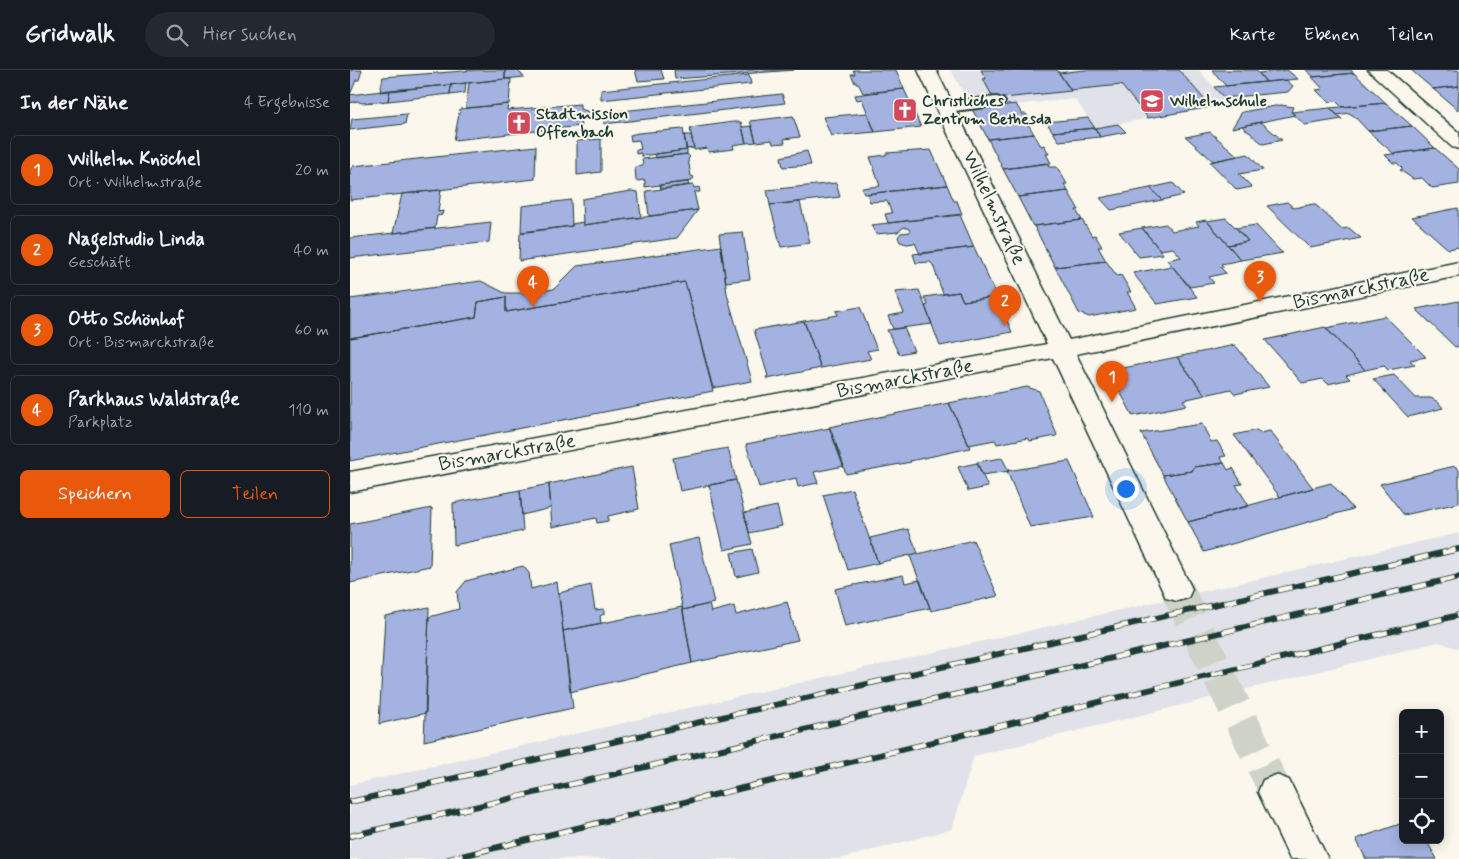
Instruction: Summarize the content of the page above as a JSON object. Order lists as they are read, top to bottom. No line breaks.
{"streets":{"street":["Wilhelmstraße","Bismarckstraße"]},"crossings":[["Wilhelmstraße","Bismarckstraße"]],"places":{"school or university":["Wilhelmschule"],"church":["Christliches Zentrum Bethesda","Stadtmission Offenbach"]},"page":{"header":"Gridwalk","search":"Hier suchen","nav":["Karte","Ebenen","Teilen"],"heading":["In der Nähe","4 Ergebnisse"],"list":[{"mark":"1","name":"Wilhelm Knöchel","note":"Ort · Wilhelmstraße","value":"20 m"},{"mark":"2","name":"Nagelstudio Linda","note":"Geschäft","value":"40 m"},{"mark":"3","name":"Otto Schönhof","note":"Ort · Bismarckstraße","value":"60 m"},{"mark":"4","name":"Parkhaus Waldstraße","note":"Parkplatz","value":"110 m"}],"pins":["3","4","2","1"],"buttons":["Speichern","Teilen"],"map_buttons":["+","−"]}}
